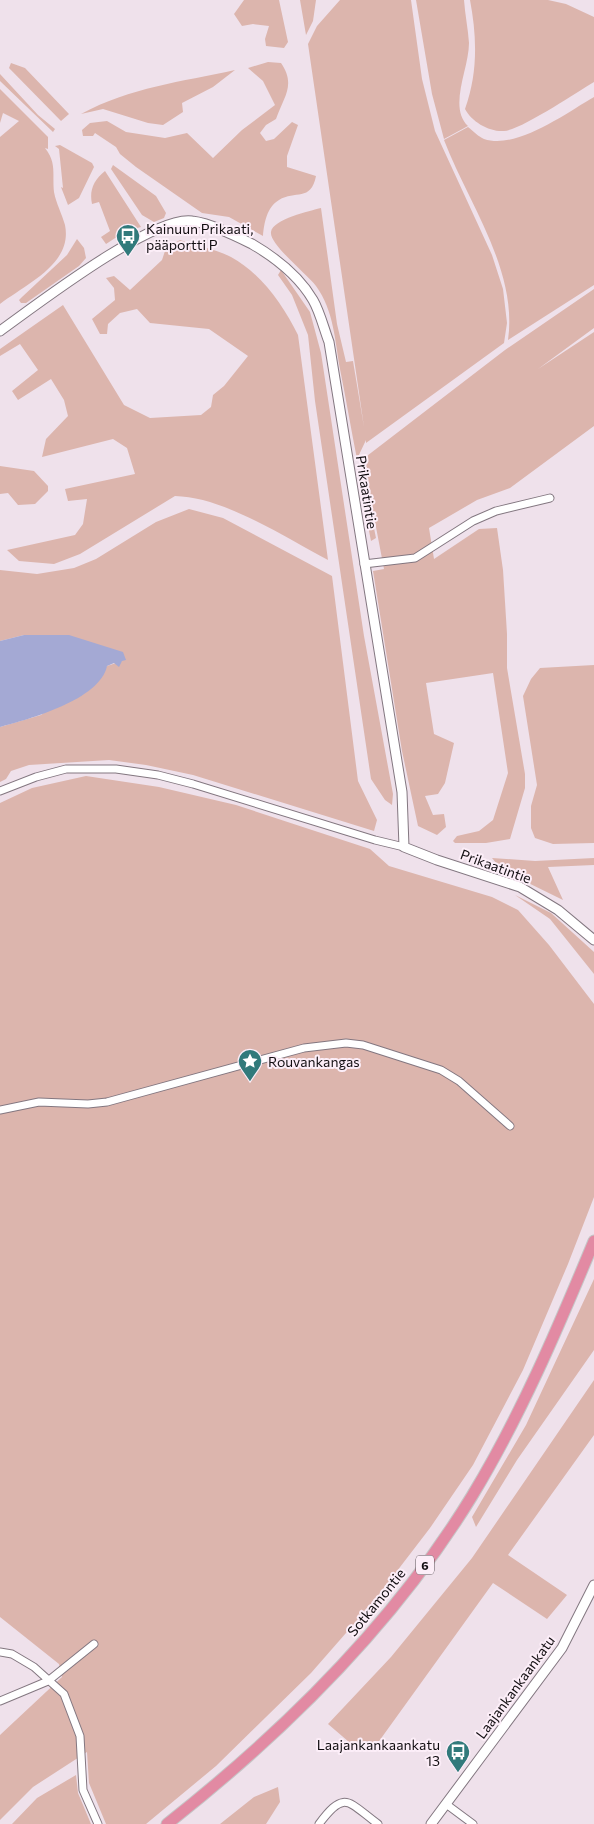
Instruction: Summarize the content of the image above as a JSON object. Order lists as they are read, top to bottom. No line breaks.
{"streets":{"highway":["6","Sotkamontie"],"street":["Prikaatintie","Laajankankaankatu"]},"places":{"bus stop":["Kainuun Prikaati, pääportti P","Laajankankaankatu 13"],"place":["Rouvankangas"]}}
